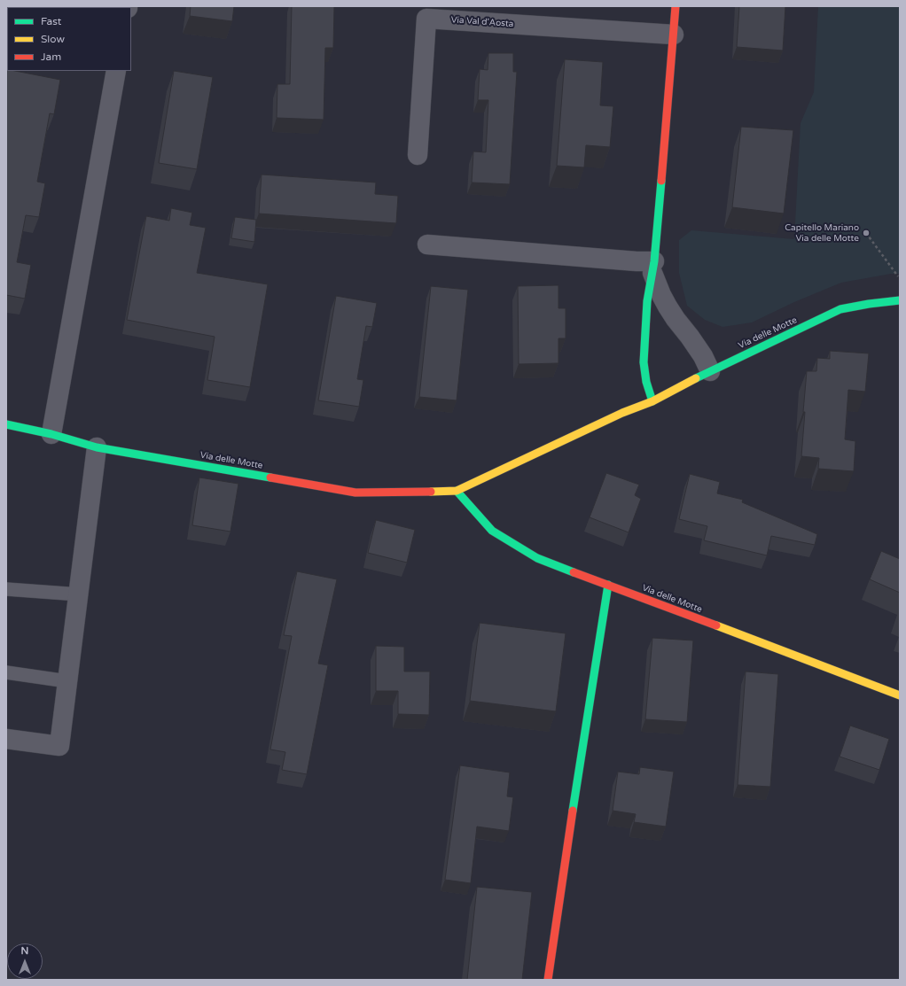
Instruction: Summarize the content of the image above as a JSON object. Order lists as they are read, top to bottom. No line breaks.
{"streets":{"street":["Via Val d'Aosta","Via delle Motte"]},"places":["Capitello Mariano Via delle Motte"],"legend":["Fast","Slow","Jam"],"north":"top"}
